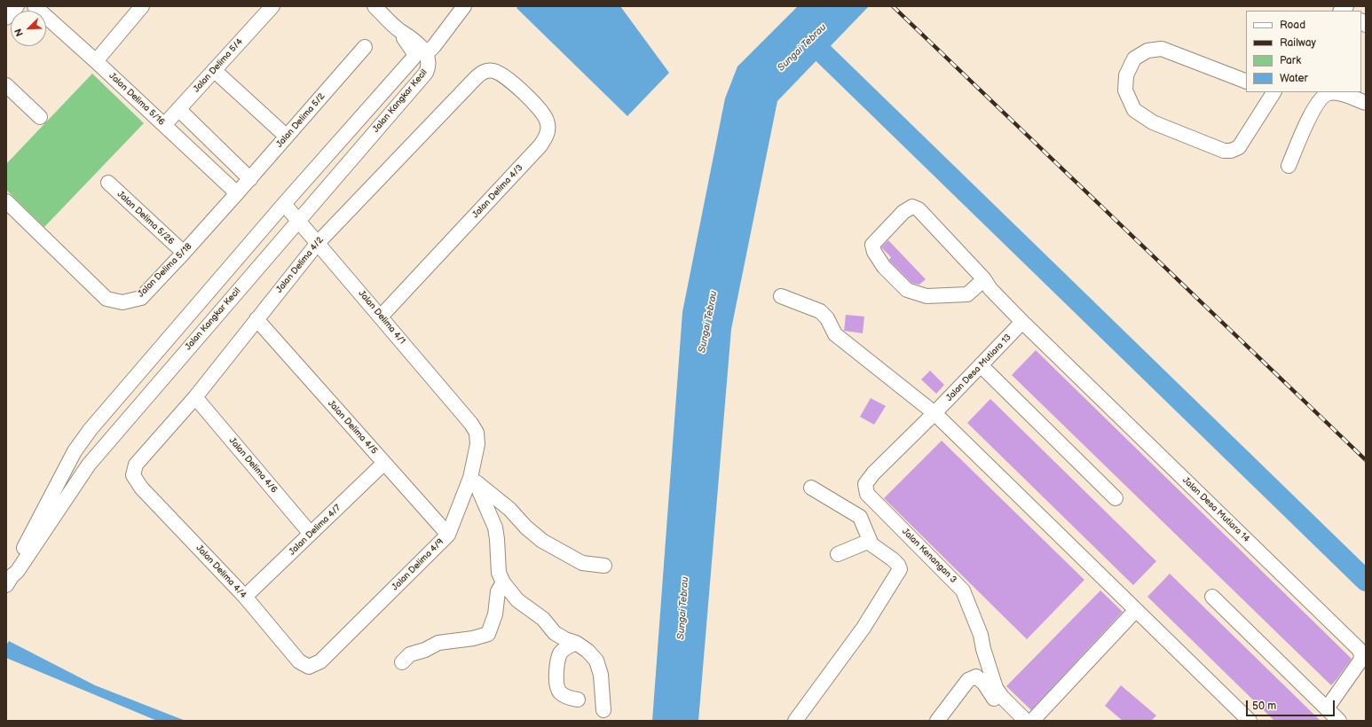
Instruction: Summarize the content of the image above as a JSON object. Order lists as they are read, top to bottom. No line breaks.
{"streets":{"street":["Jalan Delima 5/4","Jalan Delima 5/16","Jalan Kangkar Kecil","Jalan Delima 5/2","Jalan Delima 4/3","Jalan Delima 5/26","Jalan Delima 4/2","Jalan Delima 5/18","Jalan Delima 4/1","Jalan Desa Mutiara 13","Jalan Delima 4/5","Jalan Delima 4/6","Jalan Desa Mutiara 14","Jalan Delima 4/7","Jalan Kenangan 3","Jalan Delima 4/9","Jalan Delima 4/4"]},"crossings":[["Jalan Delima 5/4","Jalan Delima 5/16"],["Jalan Delima 5/16","Jalan Delima 5/2"],["Jalan Delima 5/16","Jalan Delima 5/18"],["Jalan Kangkar Kecil","Jalan Delima 4/1"],["Jalan Delima 5/2","Jalan Delima 5/18"],["Jalan Delima 4/3","Jalan Delima 4/2"],["Jalan Delima 4/3","Jalan Delima 4/1"],["Jalan Delima 5/26","Jalan Delima 5/18"],["Jalan Delima 4/2","Jalan Delima 4/1"],["Jalan Delima 4/2","Jalan Delima 4/5"],["Jalan Delima 4/2","Jalan Delima 4/6"],["Jalan Delima 4/2","Jalan Delima 4/4"],["Jalan Delima 4/1","Jalan Delima 4/9"],["Jalan Desa Mutiara 13","Jalan Desa Mutiara 14"],["Jalan Desa Mutiara 13","Jalan Kenangan 3"],["Jalan Delima 4/5","Jalan Delima 4/7"],["Jalan Delima 4/5","Jalan Delima 4/9"],["Jalan Delima 4/6","Jalan Delima 4/7"],["Jalan Delima 4/7","Jalan Delima 4/4"],["Jalan Delima 4/9","Jalan Delima 4/4"]],"water":["Sungai Tebrau"],"legend":["Road","Railway","Park","Water"],"scale_bar":"50 m","north":"bottom left"}
